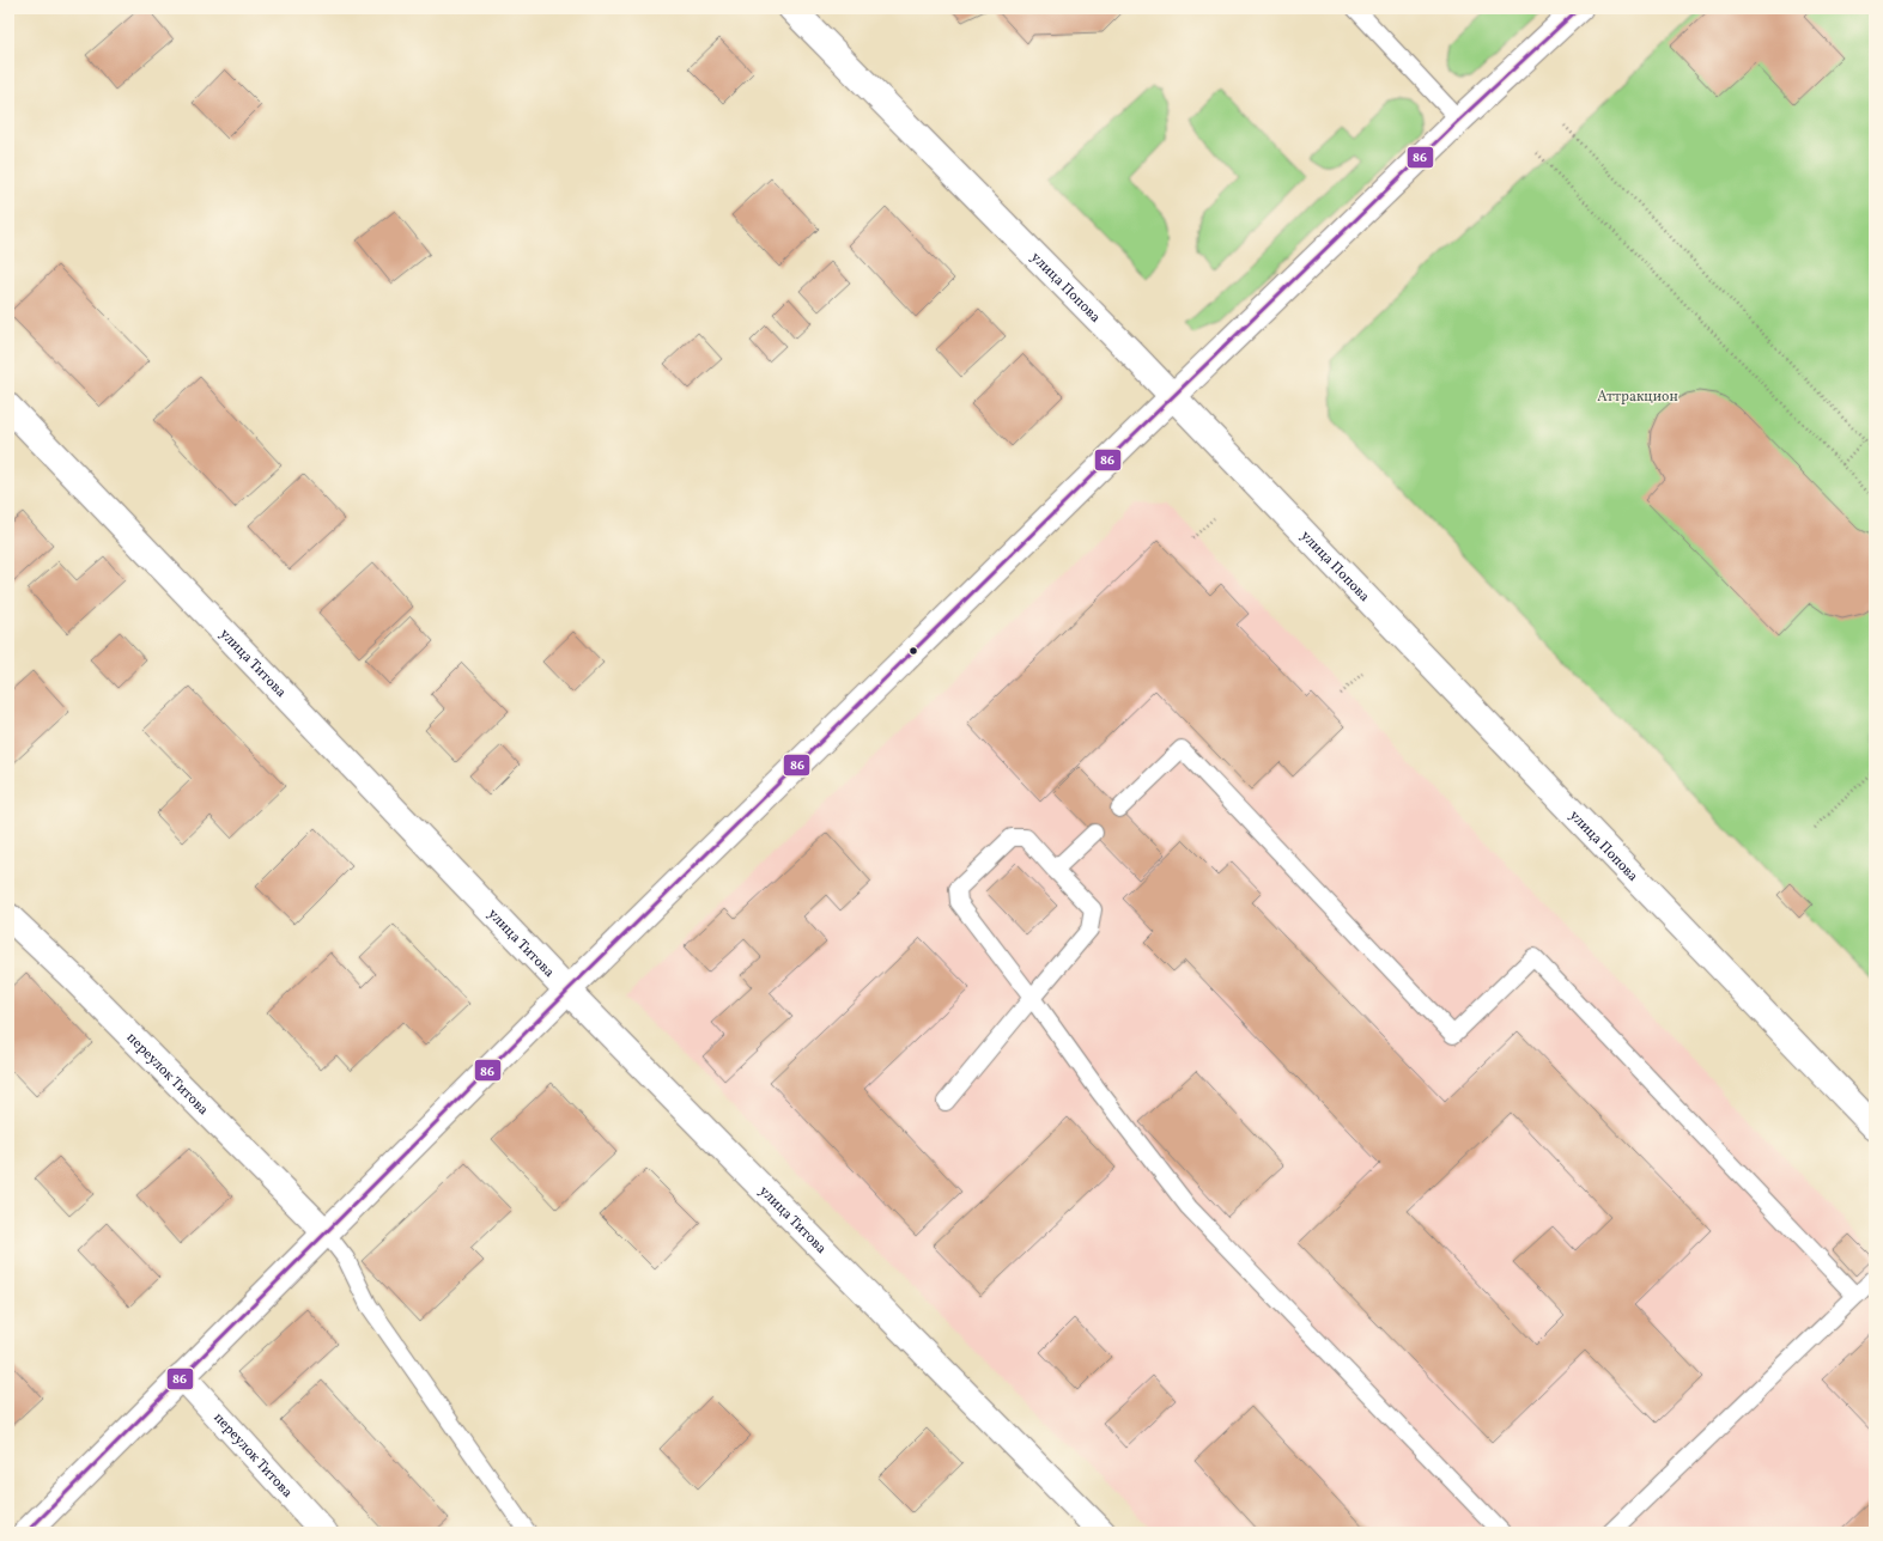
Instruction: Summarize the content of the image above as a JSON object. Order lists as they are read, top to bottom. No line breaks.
{"streets":{"street":["улица Попова","улица Титова","переулок Титова"]},"parks":["Аттракцион"],"lines":["transit line 86"]}
